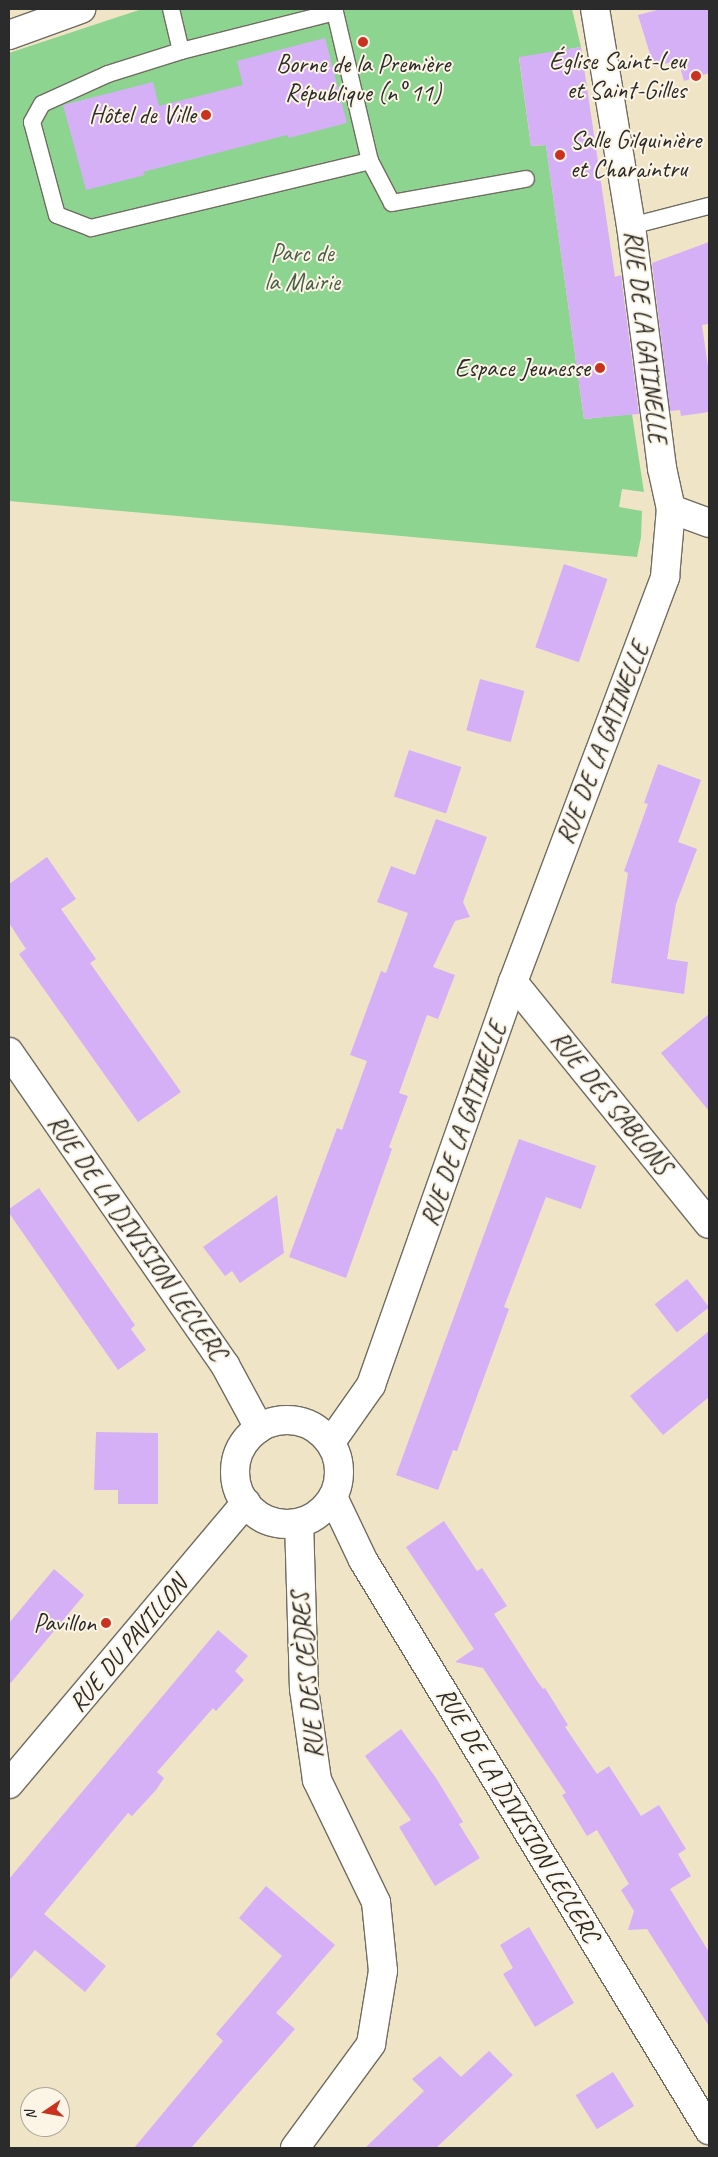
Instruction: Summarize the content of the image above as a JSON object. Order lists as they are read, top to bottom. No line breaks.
{"streets":{"street":["RUE DE LA GATINELLE","RUE DES SABLONS","RUE DE LA DIVISION LECLERC","RUE DU PAVILLON","RUE DES CÈDRES"]},"crossings":[["RUE DE LA GATINELLE","RUE DES SABLONS"],["RUE DE LA GATINELLE","RUE DE LA DIVISION LECLERC"],["RUE DE LA GATINELLE","RUE DU PAVILLON"],["RUE DE LA GATINELLE","RUE DES CÈDRES"],["RUE DE LA DIVISION LECLERC","RUE DU PAVILLON"],["RUE DE LA DIVISION LECLERC","RUE DES CÈDRES"],["RUE DU PAVILLON","RUE DES CÈDRES"]],"parks":["Parc de la Mairie"],"places":["Borne de la Première République (n° 11)","Église Saint-Leu et Saint-Gilles","Hôtel de Ville","Salle Gilquinière et Charaintru","Espace Jeunesse","Pavillon"],"north":"left"}
